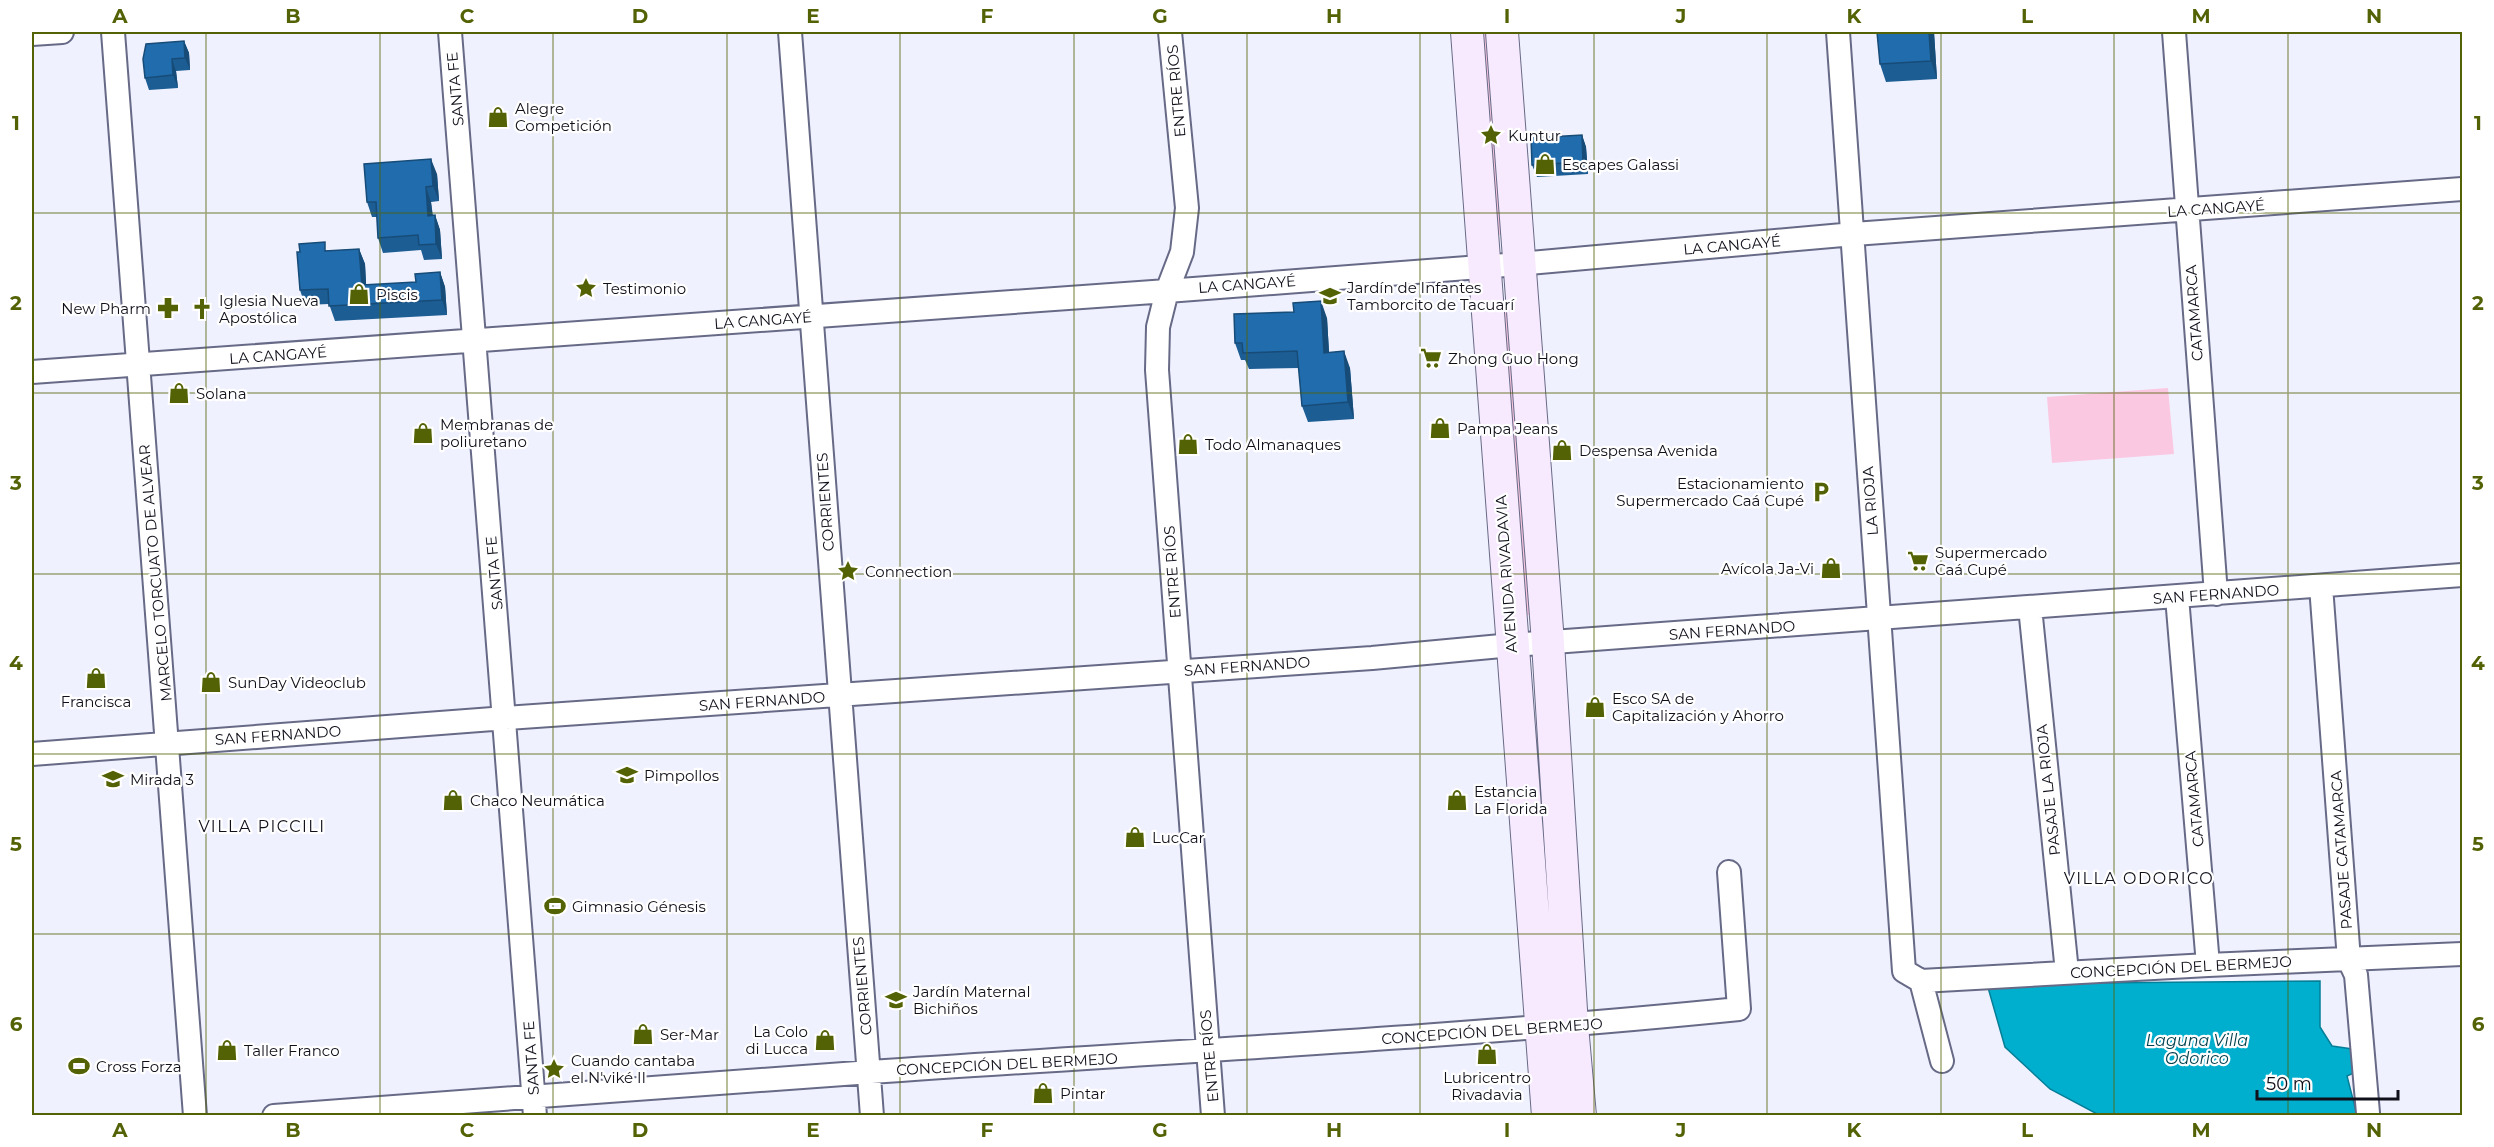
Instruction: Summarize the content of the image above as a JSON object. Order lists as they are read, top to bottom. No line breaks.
{"streets":{"street":["SANTA FE","ENTRE RÍOS","LA CANGAYÉ","CATAMARCA","LA RIOJA","CORRIENTES","MARCELO TORCUATO DE ALVEAR","AVENIDA RIVADAVIA","SAN FERNANDO","PASAJE LA RIOJA","PASAJE CATAMARCA","CONCEPCIÓN DEL BERMEJO"]},"crossings":[["SANTA FE","LA CANGAYÉ"],["SANTA FE","SAN FERNANDO"],["SANTA FE","CONCEPCIÓN DEL BERMEJO"],["ENTRE RÍOS","LA CANGAYÉ"],["ENTRE RÍOS","SAN FERNANDO"],["ENTRE RÍOS","CONCEPCIÓN DEL BERMEJO"],["LA CANGAYÉ","CATAMARCA"],["LA CANGAYÉ","LA RIOJA"],["LA CANGAYÉ","CORRIENTES"],["LA CANGAYÉ","MARCELO TORCUATO DE ALVEAR"],["LA CANGAYÉ","AVENIDA RIVADAVIA"],["CATAMARCA","SAN FERNANDO"],["CATAMARCA","CONCEPCIÓN DEL BERMEJO"],["LA RIOJA","SAN FERNANDO"],["LA RIOJA","CONCEPCIÓN DEL BERMEJO"],["CORRIENTES","SAN FERNANDO"],["CORRIENTES","CONCEPCIÓN DEL BERMEJO"],["MARCELO TORCUATO DE ALVEAR","SAN FERNANDO"],["AVENIDA RIVADAVIA","SAN FERNANDO"],["AVENIDA RIVADAVIA","CONCEPCIÓN DEL BERMEJO"],["SAN FERNANDO","PASAJE LA RIOJA"],["SAN FERNANDO","PASAJE CATAMARCA"],["PASAJE LA RIOJA","CONCEPCIÓN DEL BERMEJO"],["PASAJE CATAMARCA","CONCEPCIÓN DEL BERMEJO"]],"districts":["VILLA PICCILI","VILLA ODORICO"],"water":["Laguna Villa Odorico"],"places":{"shop":["Alegre Competición","Escapes Galassi","Piscis","Solana","Pampa Jeans","Membranas de poliuretano","Todo Almanaques","Despensa Avenida","Avícola Ja-Vi","Francisca","SunDay Videoclub","Esco SA de Capitalización y Ahorro","Chaco Neumática","Estancia La Florida","LucCar","Ser-Mar","La Colo di Lucca","Taller Franco","Lubricentro Rivadavia","Pintar"],"place":["Kuntur","Testimonio","Connection","Cuando cantaba el N'viké II"],"school or university":["Jardín de Infantes Tamborcito de Tacuarí","Pimpollos","Mirada 3","Jardín Maternal Bichiños"],"pharmacy":["New Pharm"],"church":["Iglesia Nueva Apostólica"],"supermarket":["Zhong Guo Hong","Supermercado Caá Cupé"],"parking":["Estacionamiento Supermercado Caá Cupé"],"sports":["Gimnasio Génesis","Cross Forza"]},"scale_bar":"50 m","grid":{"columns":["A","B","C","D","E","F","G","H","I","J","K","L","M","N"],"rows":["1","2","3","4","5","6"]}}
